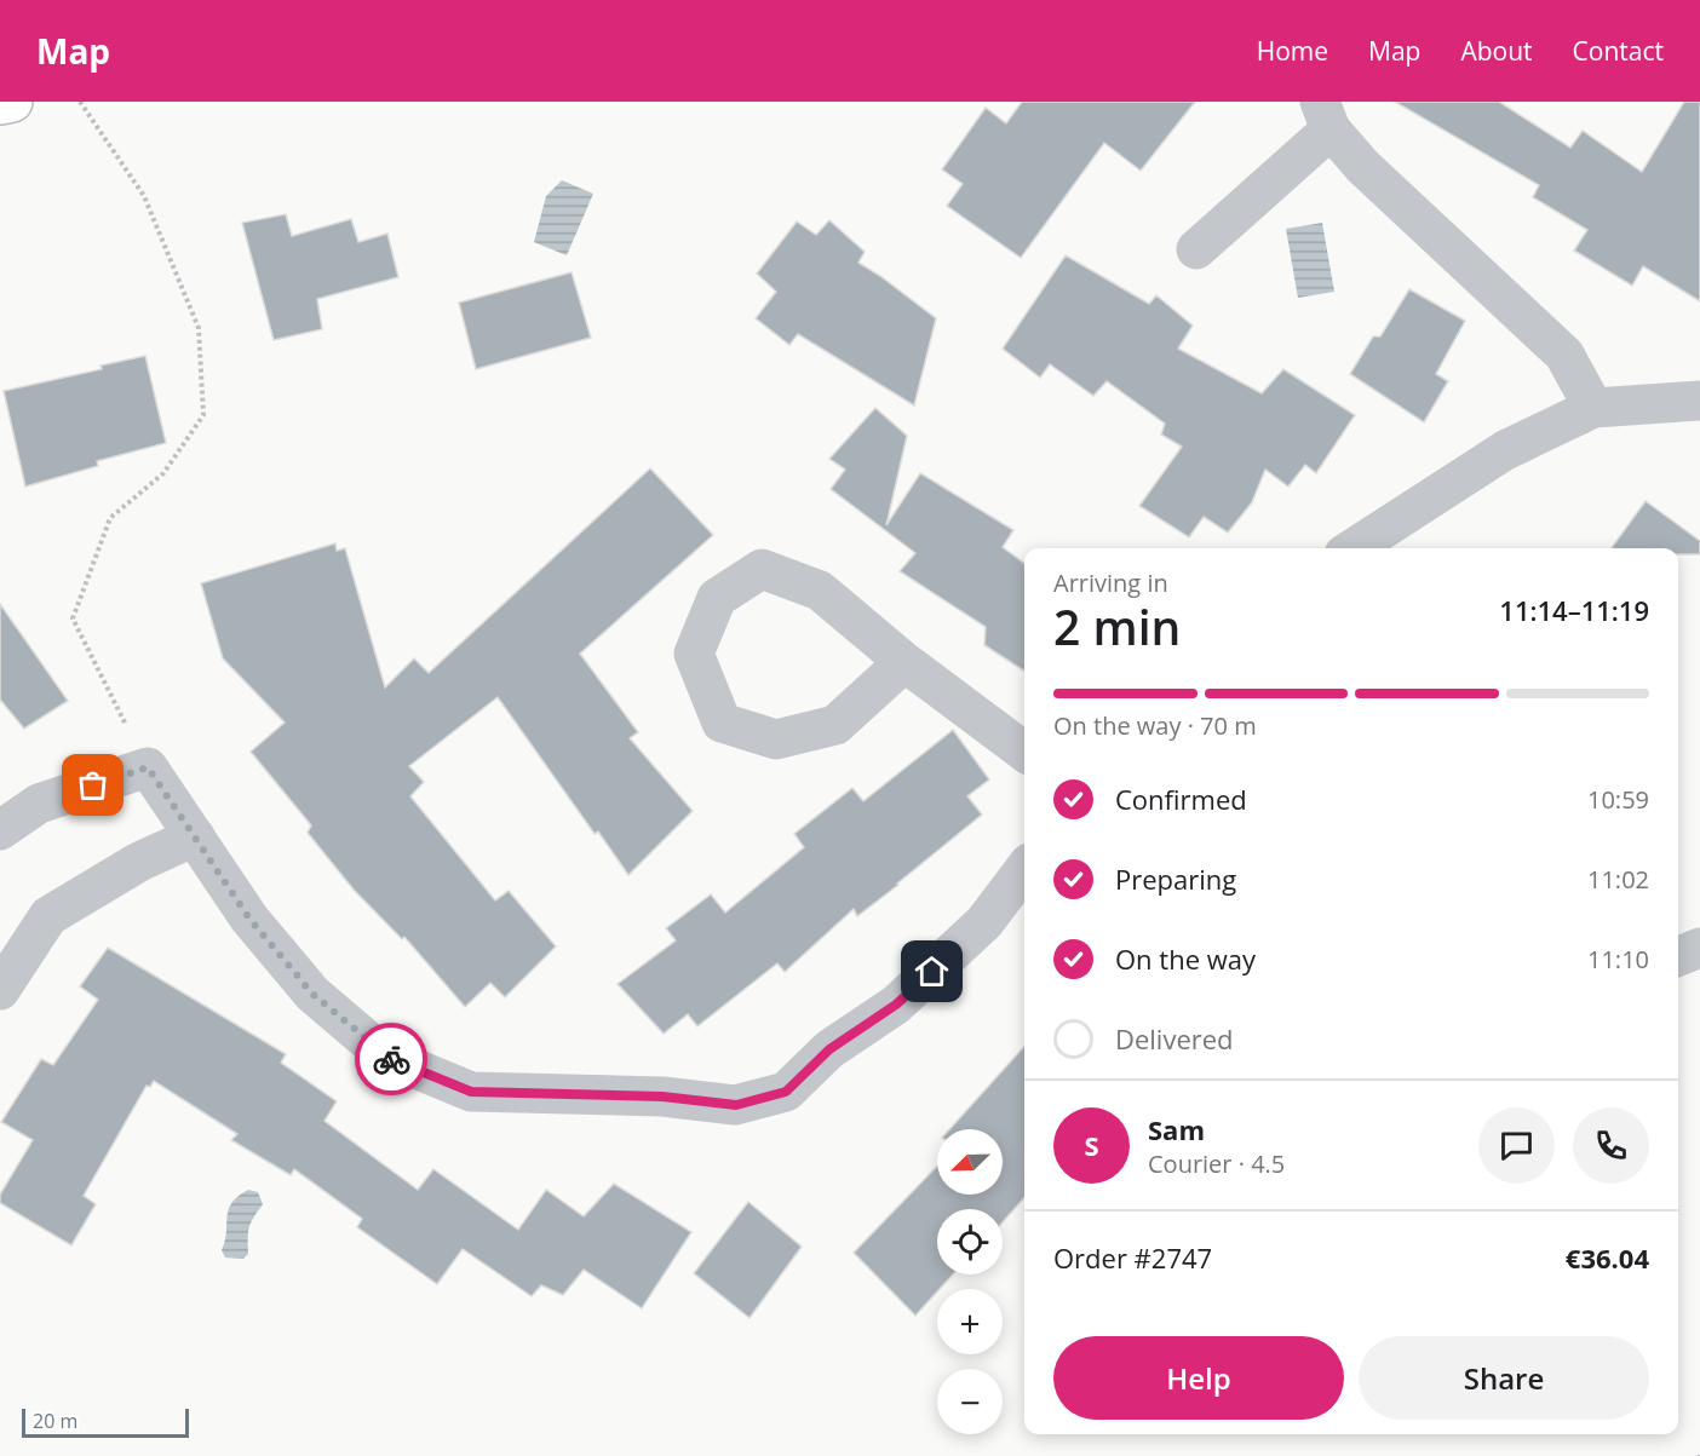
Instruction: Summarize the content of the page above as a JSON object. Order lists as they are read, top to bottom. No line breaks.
{"scale_bar":"20 m","north":"bottom left","page":{"header":"Map","nav":["Home","Map","About","Contact"],"heading":["2 min","Arriving in","11:14–11:19"],"panel":["Sam","Courier · 4.5","Order #2747","€36.04"],"bar":"On the way · 70 m","list":[["Confirmed","10:59"],["Preparing","11:02"],["On the way","11:10"],"Delivered"],"round":"S","map_buttons":["+","−"],"buttons":["Help","Share"],"scale":"20 m"}}
